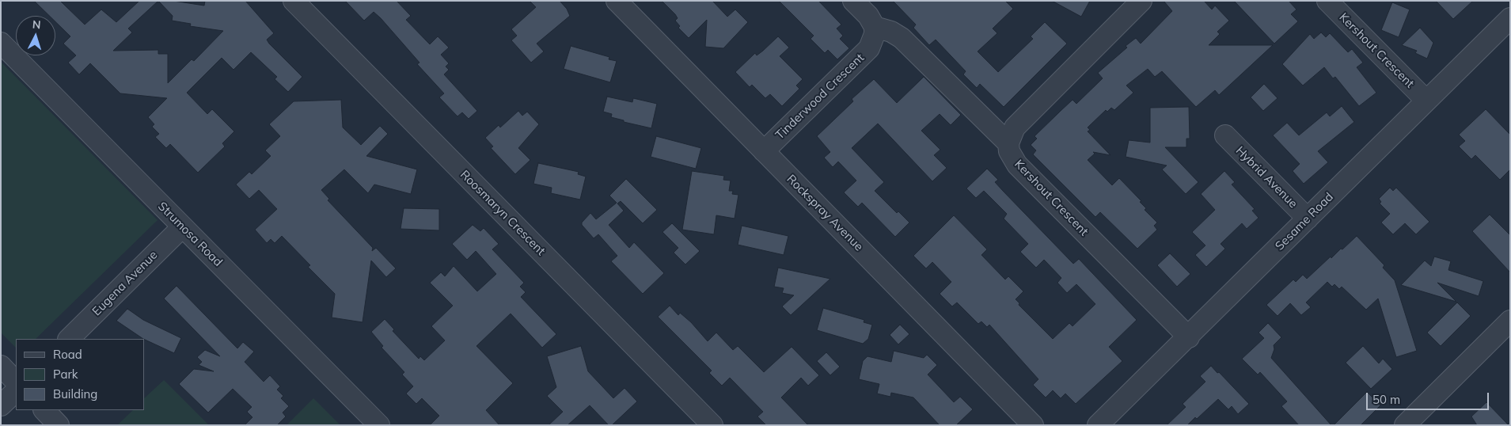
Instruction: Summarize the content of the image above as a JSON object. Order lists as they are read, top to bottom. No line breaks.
{"streets":{"street":["Kershout Crescent","Tinderwood Crescent","Hybrid Avenue","Roosmaryn Crescent","Rockspray Avenue","Sesame Road","Strumosa Road","Eugena Avenue"]},"crossings":[["Kershout Crescent","Sesame Road"],["Tinderwood Crescent","Rockspray Avenue"],["Hybrid Avenue","Sesame Road"],["Strumosa Road","Eugena Avenue"]],"legend":["Road","Park","Building"],"scale_bar":"50 m","north":"top"}
